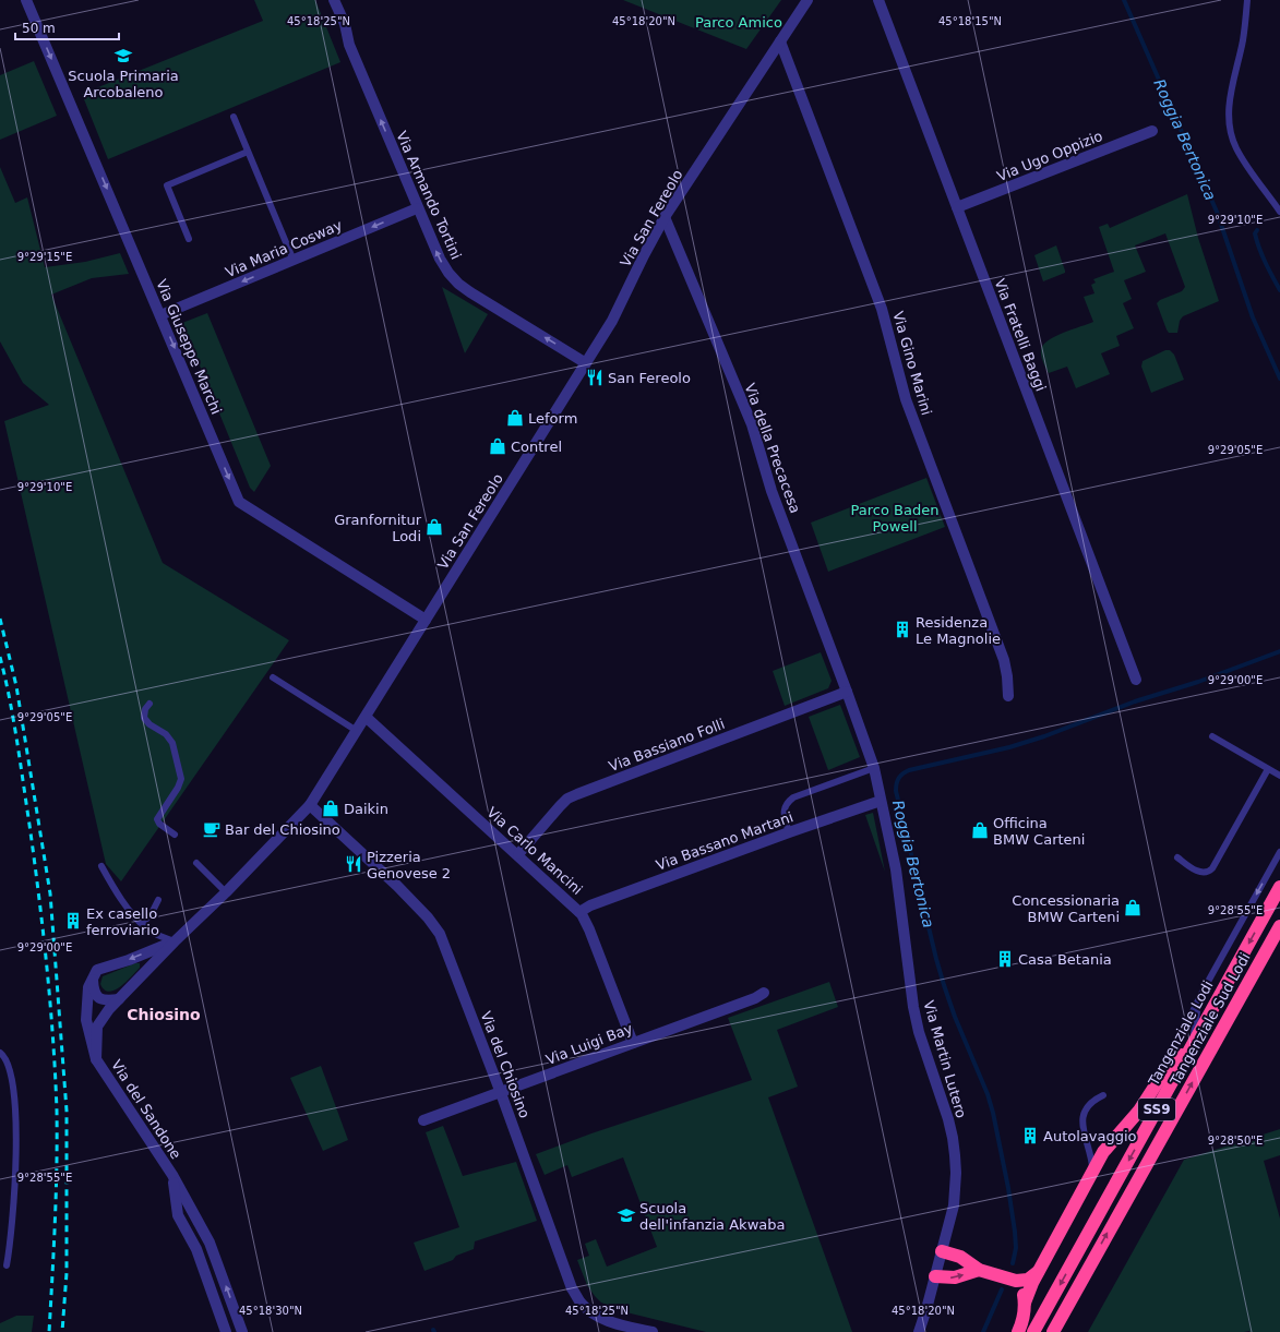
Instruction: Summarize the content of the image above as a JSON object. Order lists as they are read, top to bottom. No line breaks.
{"streets":{"highway":["Tangenziale Sud Lodi","Tangenziale Lodi","SS9"],"street":["Via Ugo Oppizio","Via Armando Tortini","Via San Fereolo","Via Maria Cosway","Via Fratelli Baggi","Via Giuseppe Marchi","Via Gino Marini","Via della Precacesa","Via Bassiano Folli","Via Bassano Martani","Via Carlo Mancini","Via Luigi Bay","Via Martin Lutero","Via del Chiosino","Via del Sandone"]},"crossings":[["Via Ugo Oppizio","Via Fratelli Baggi"],["Via Armando Tortini","Via San Fereolo"],["Via Armando Tortini","Via Maria Cosway"],["Via San Fereolo","Via Giuseppe Marchi"],["Via San Fereolo","Via Gino Marini"],["Via San Fereolo","Via della Precacesa"],["Via San Fereolo","Via Carlo Mancini"],["Via San Fereolo","Via del Chiosino"],["Via San Fereolo","Via del Sandone"],["Via Maria Cosway","Via Giuseppe Marchi"],["Via della Precacesa","Via Bassiano Folli"],["Via della Precacesa","Via Martin Lutero"],["Via Bassiano Folli","Via Carlo Mancini"],["Via Bassiano Folli","Via Martin Lutero"],["Via Bassano Martani","Via Carlo Mancini"],["Via Bassano Martani","Via Martin Lutero"],["Via Carlo Mancini","Via Luigi Bay"],["Via Luigi Bay","Via del Chiosino"]],"one_way":["Via Armando Tortini","Via Maria Cosway","Via Giuseppe Marchi"],"districts":["Chiosino"],"water":["Roggia Bertonica"],"parks":["Parco Amico","Parco Baden Powell"],"places":{"school or university":["Scuola Primaria Arcobaleno","Scuola dell'infanzia Akwaba"],"restaurant":["San Fereolo","Pizzeria Genovese 2"],"shop":["Leform","Contrel","Granfornitur Lodi","Daikin","Officina BMW Carteni","Concessionaria BMW Carteni"],"building":["Residenza Le Magnolie","Ex casello ferroviario","Casa Betania","Autolavaggio"],"cafe":["Bar del Chiosino"]},"scale_bar":"50 m","coordinates":["45°18'25\"N","45°18'20\"N","45°18'15\"N","9°29'10\"E","9°29'15\"E","9°29'05\"E","9°29'00\"E","9°28'55\"E","9°28'50\"E","45°18'30\"N"]}
